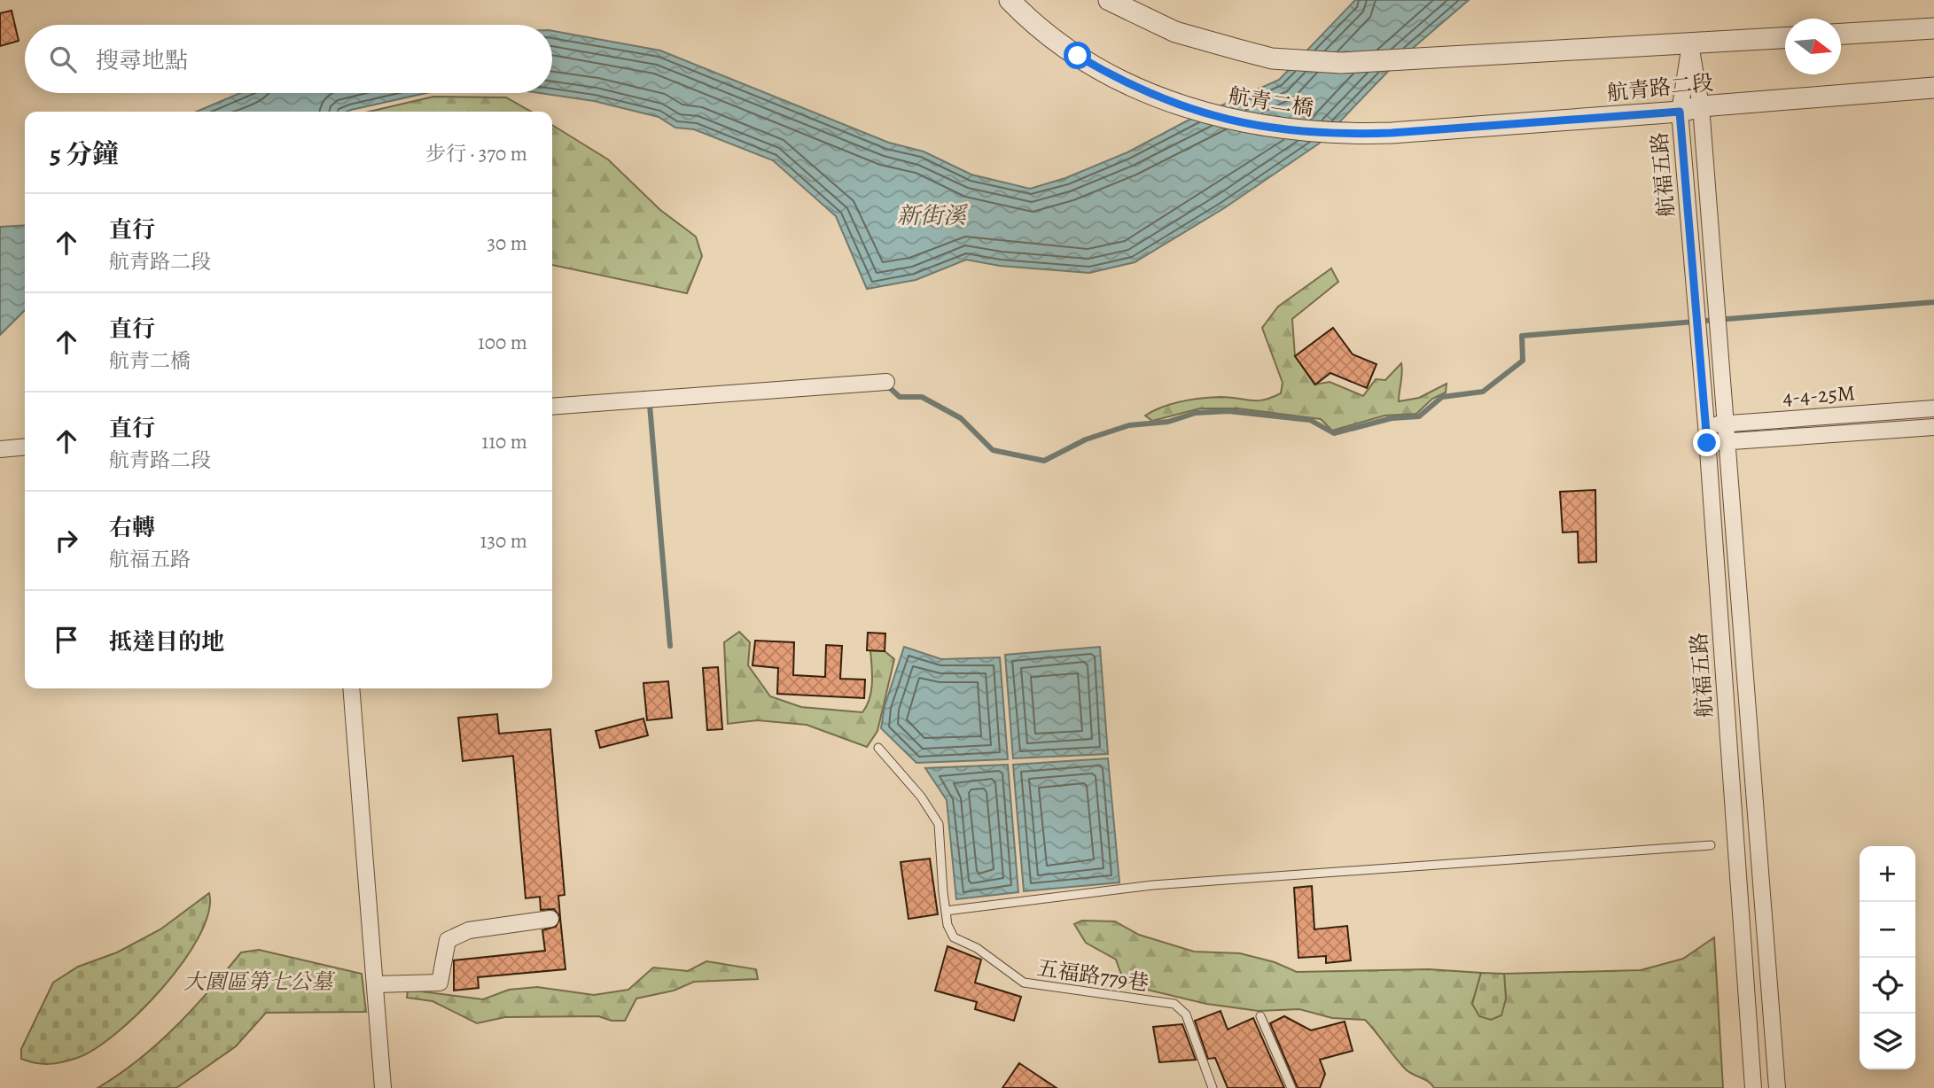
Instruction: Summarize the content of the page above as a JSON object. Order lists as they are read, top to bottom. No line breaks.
{"streets":{"street":["航青路二段","航青二橋","航福五路","4-4-25M"],"lane":["五福路779巷"]},"crossings":[["航青路二段","航青二橋"],["航青路二段","航福五路"],["航福五路","4-4-25M"]],"water":["新街溪"],"parks":["大園區第七公墓"],"north":"right","page":{"search":"搜尋地點","heading":["5 分鐘","步行 · 370 m"],"list":[["直行","航青路二段","30 m"],["直行","航青二橋","100 m"],["直行","航青路二段","110 m"],["右轉","航福五路","130 m"],"抵達目的地"],"map_buttons":["+","−"]}}
